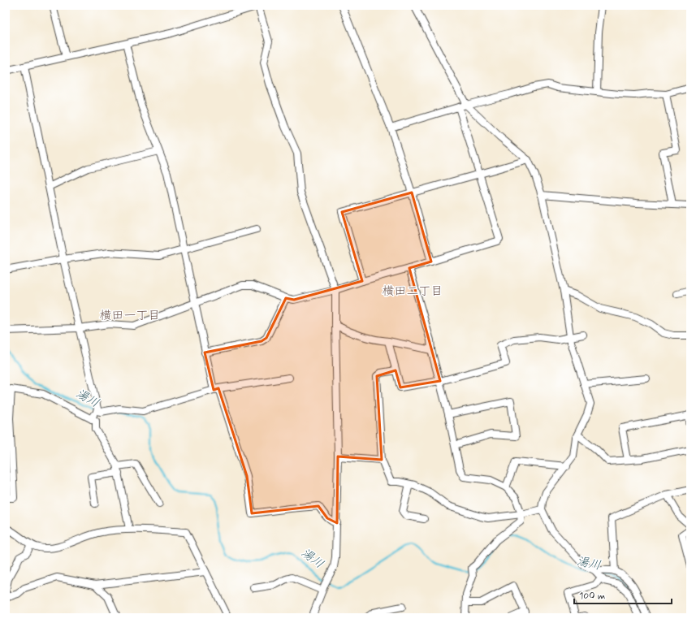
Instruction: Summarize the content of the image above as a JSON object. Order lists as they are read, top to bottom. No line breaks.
{"districts":["横田二丁目","横田一丁目"],"water":["湯川"],"scale_bar":"100 m"}
